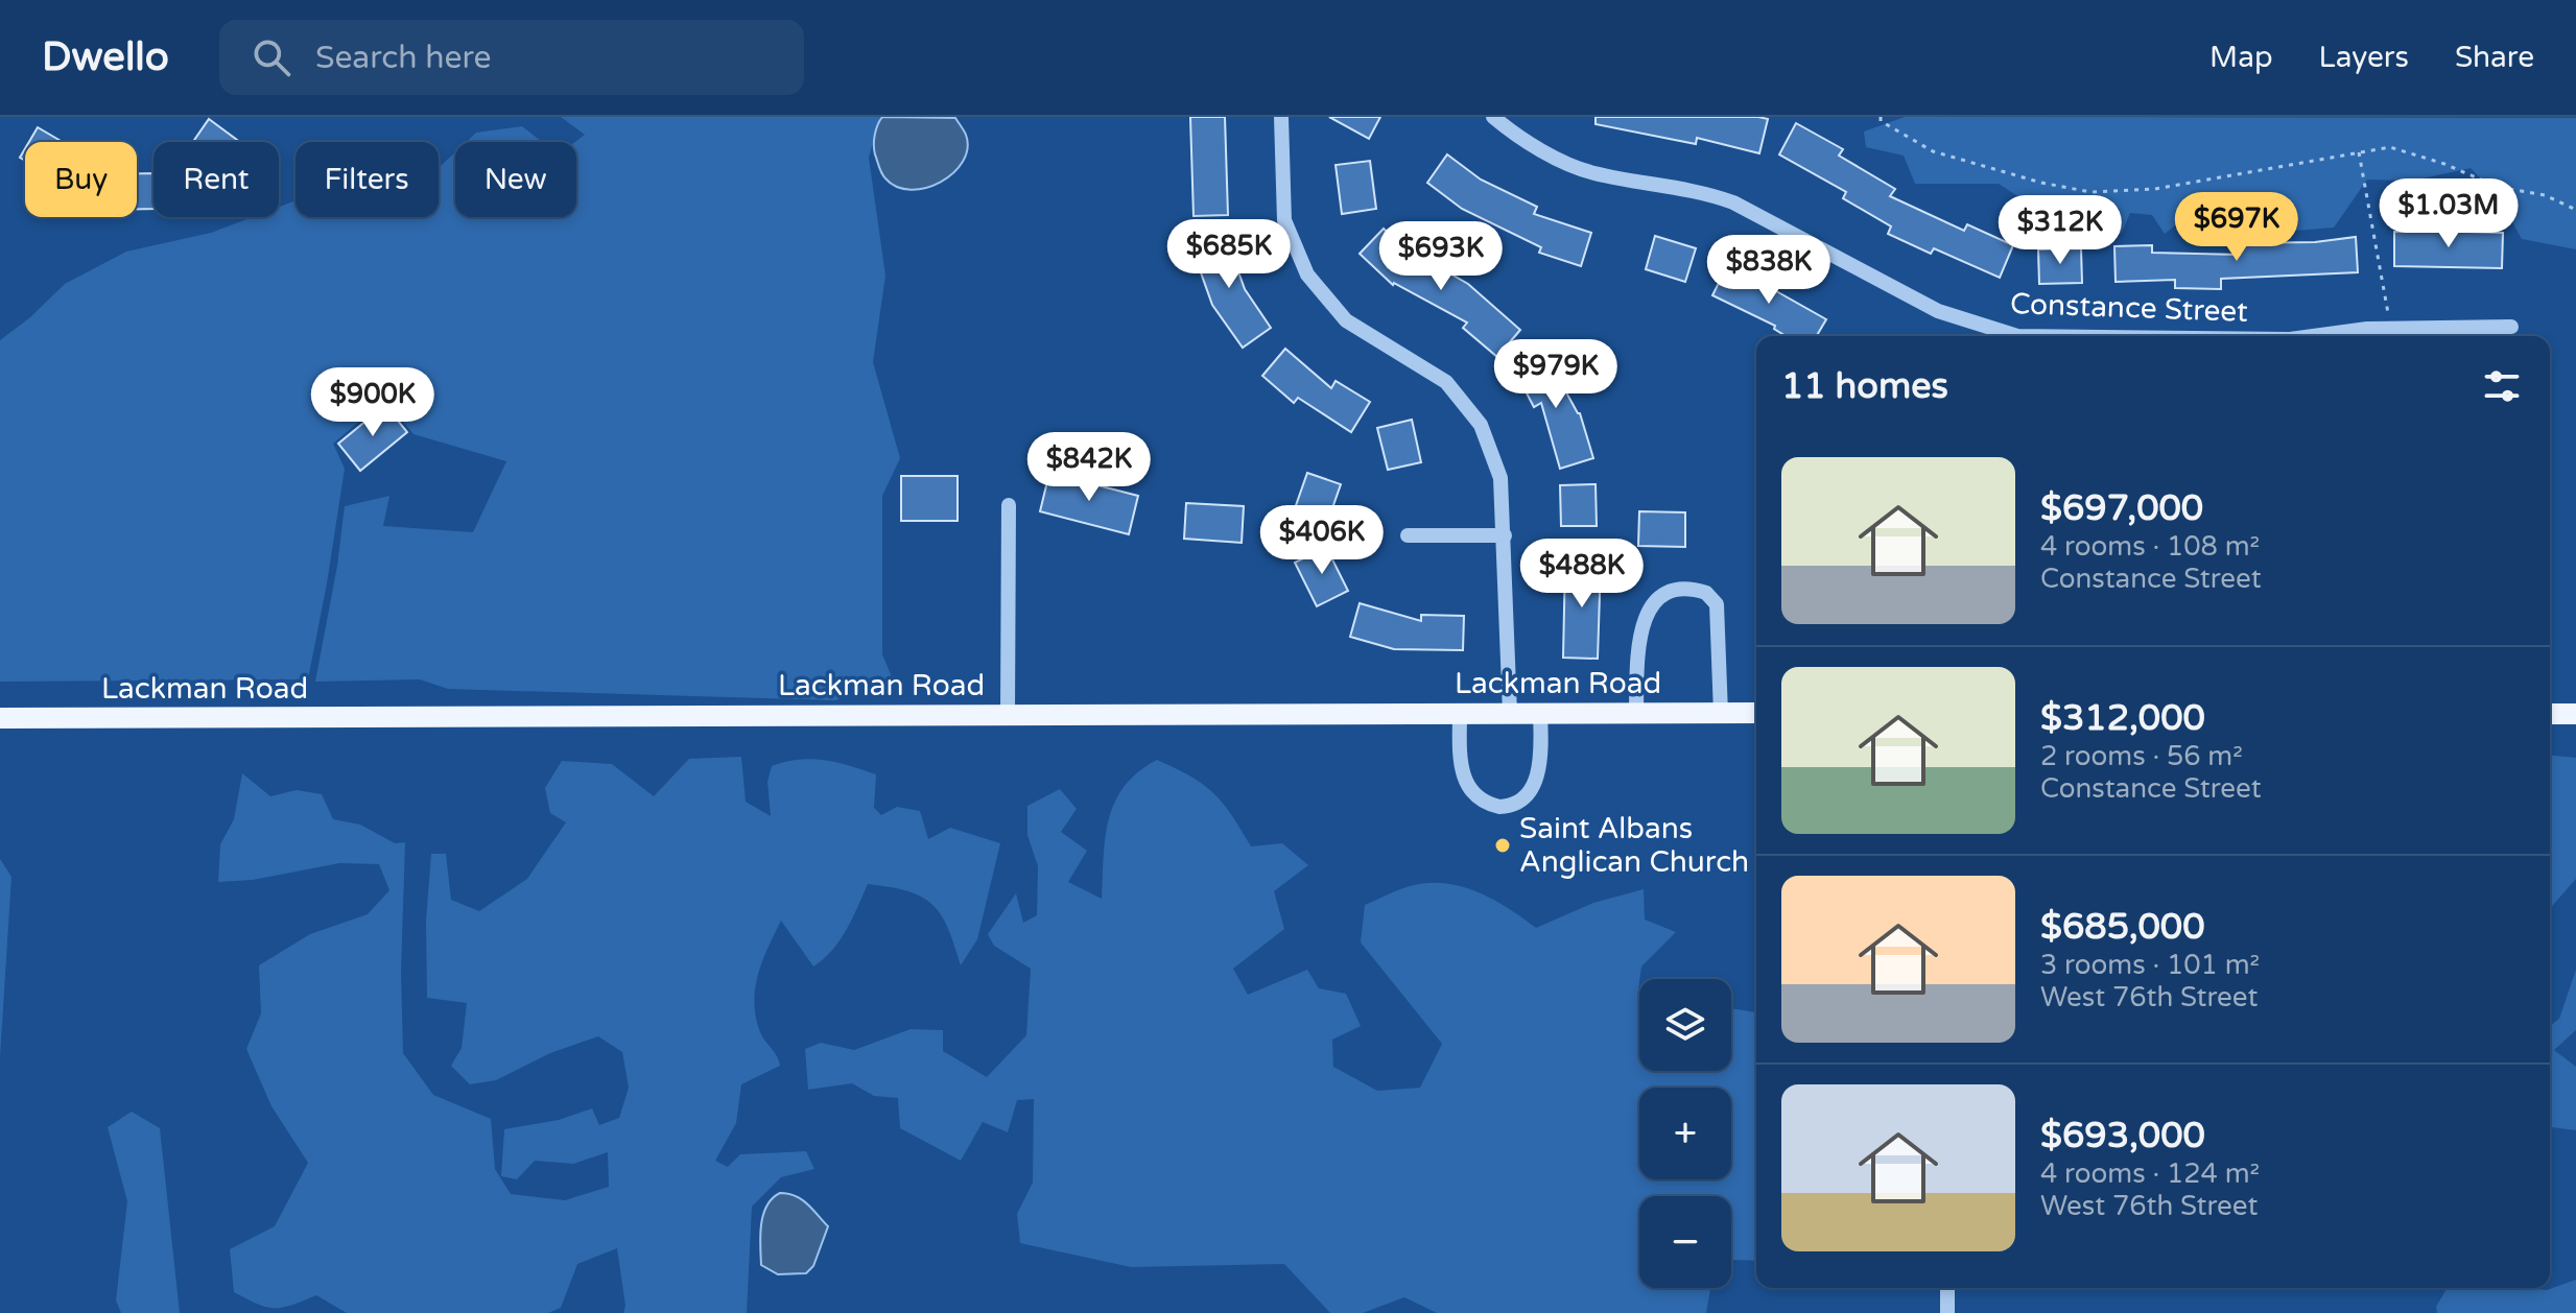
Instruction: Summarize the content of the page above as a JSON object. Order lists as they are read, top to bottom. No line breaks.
{"streets":{"main road":["Lackman Road"],"street":["Constance Street"]},"places":["Saint Albans Anglican Church"],"page":{"header":"Dwello","search":"Search here","nav":["Map","Layers","Share"],"chip":["Buy","Rent","Filters","New"],"price":["$1.03M","$697K","$312K","$685K","$693K","$838K","$979K","$900K","$842K","$406K","$488K"],"heading":"11 homes","list":[{"name":"$697,000","note":"4 rooms · 108 m² · Constance Street"},{"name":"$312,000","note":"2 rooms · 56 m² · Constance Street"},{"name":"$685,000","note":"3 rooms · 101 m² · West 76th Street"},{"name":"$693,000","note":"4 rooms · 124 m² · West 76th Street"}],"map_buttons":["+","−"]}}
